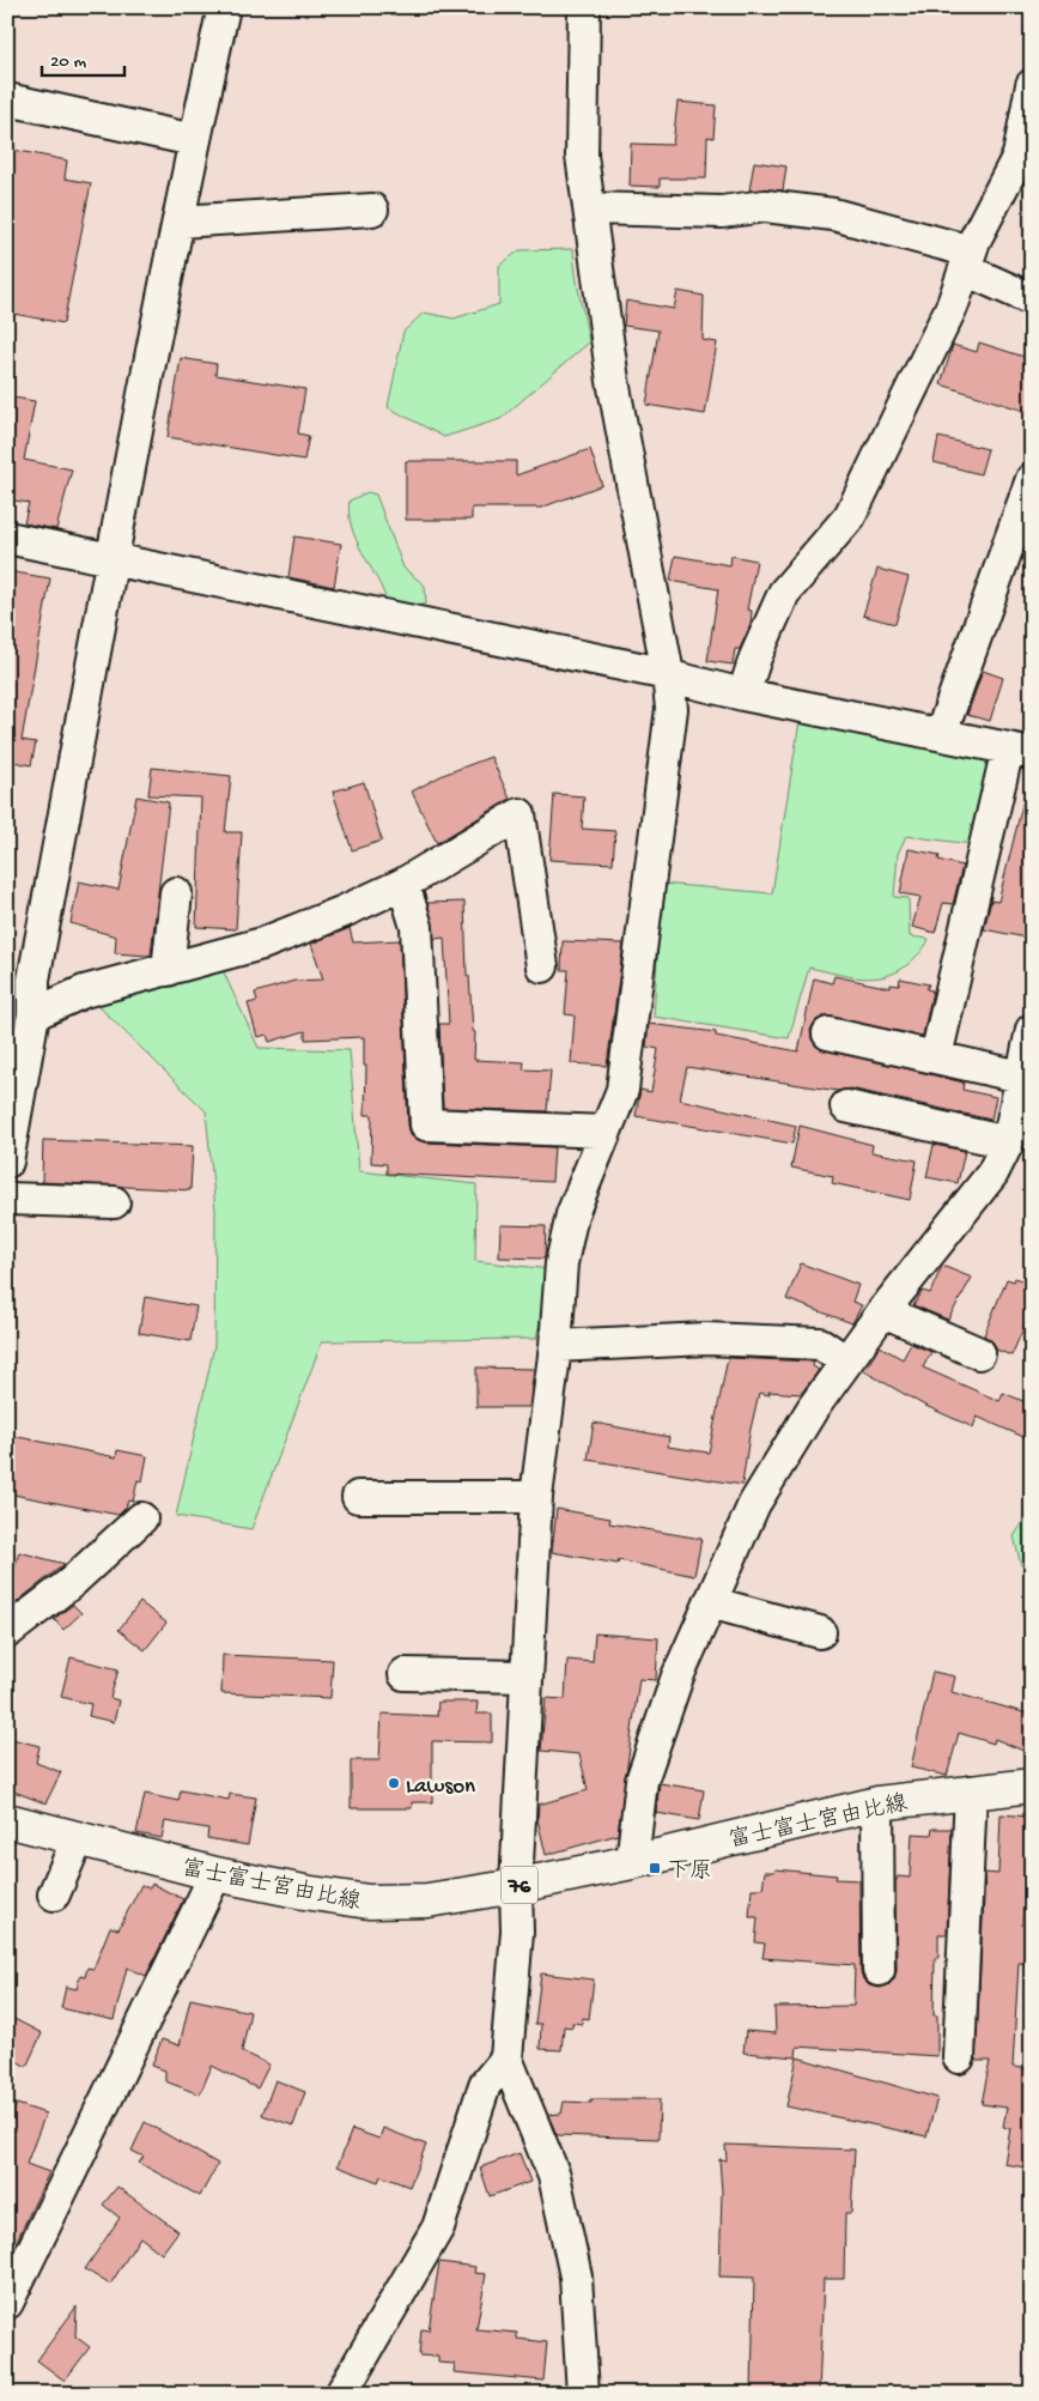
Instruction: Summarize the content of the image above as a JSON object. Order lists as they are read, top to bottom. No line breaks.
{"streets":{"main road":["富士富士宮由比線","76"]},"places":{"other":["Lawson"],"transit":["下原"]},"scale_bar":"20 m"}
